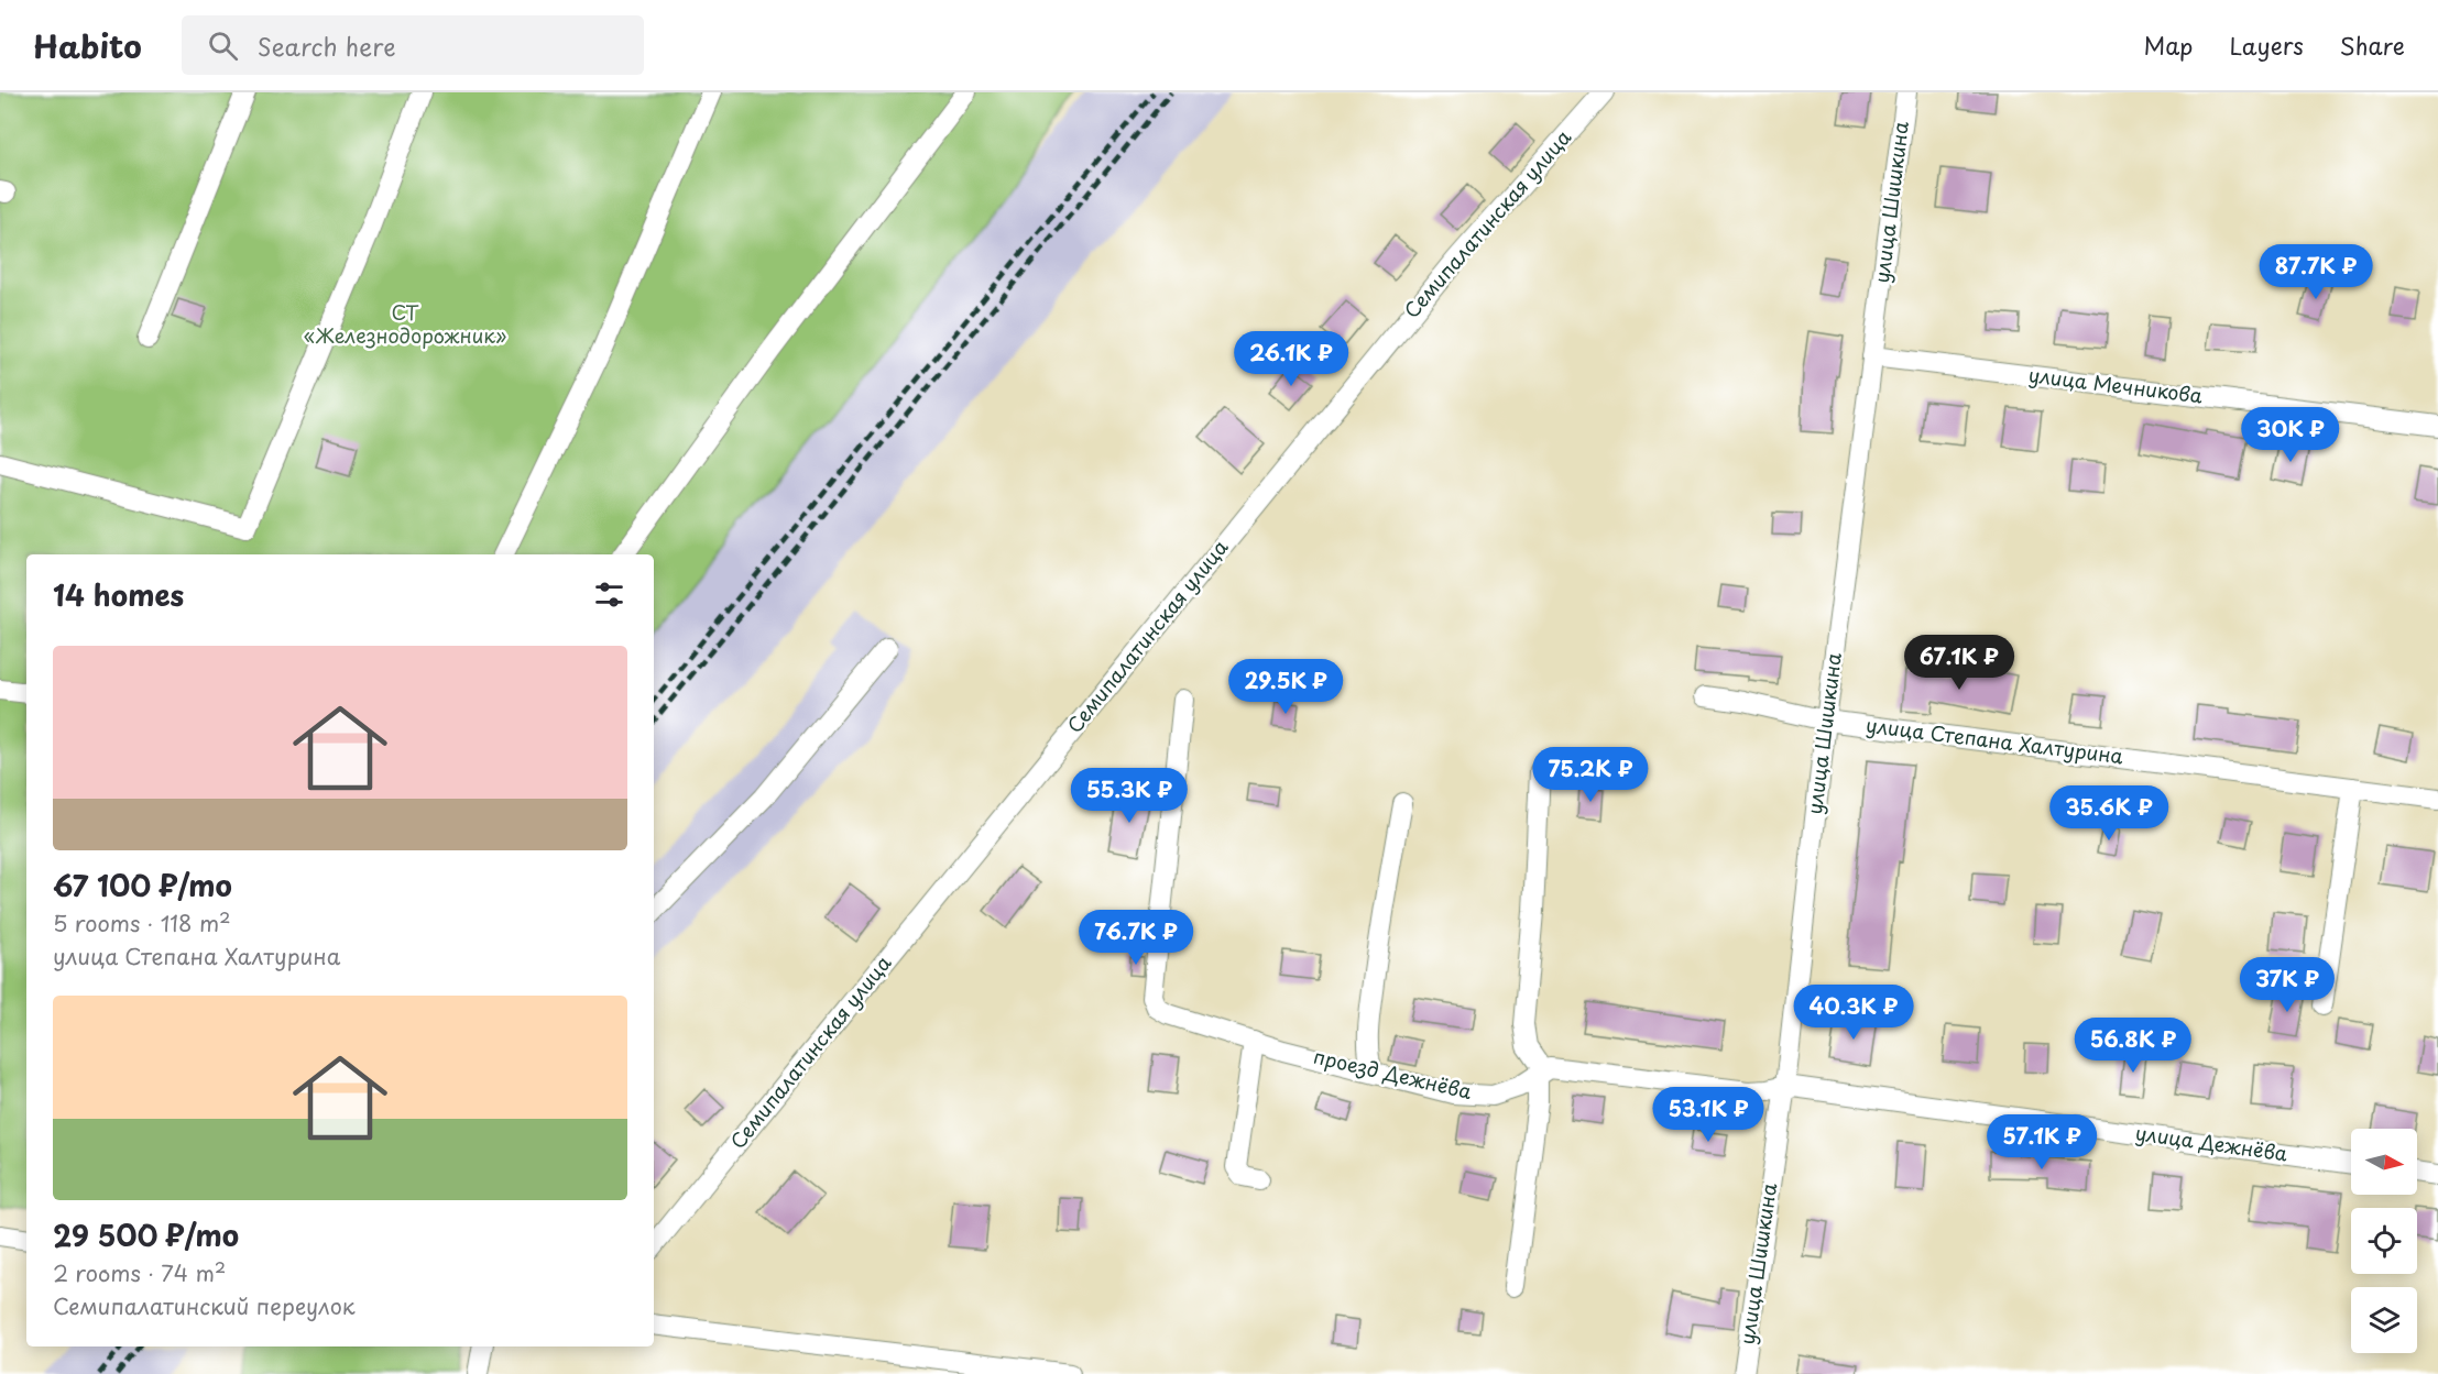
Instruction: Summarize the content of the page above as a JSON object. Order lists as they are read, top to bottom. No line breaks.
{"streets":{"street":["улица Шишкина","Семипалатинская улица","улица Мечникова","улица Степана Халтурина","проезд Дежнёва","улица Дежнёва"]},"crossings":[["улица Шишкина","улица Мечникова"],["улица Шишкина","улица Степана Халтурина"],["улица Шишкина","проезд Дежнёва"],["улица Шишкина","улица Дежнёва"],["проезд Дежнёва","улица Дежнёва"]],"parks":["СТ «Железнодорожник»"],"north":"right","page":{"header":"Habito","search":"Search here","nav":["Map","Layers","Share"],"price":["87.7K ₽","26.1K ₽","30K ₽","67.1K ₽","29.5K ₽","75.2K ₽","55.3K ₽","35.6K ₽","76.7K ₽","37K ₽","40.3K ₽","56.8K ₽","53.1K ₽","57.1K ₽"],"heading":"14 homes","list":[{"name":"67 100 ₽/mo","note":"5 rooms · 118 m² · улица Степана Халтурина"},{"name":"29 500 ₽/mo","note":"2 rooms · 74 m² · Семипалатинский переулок"}]}}
